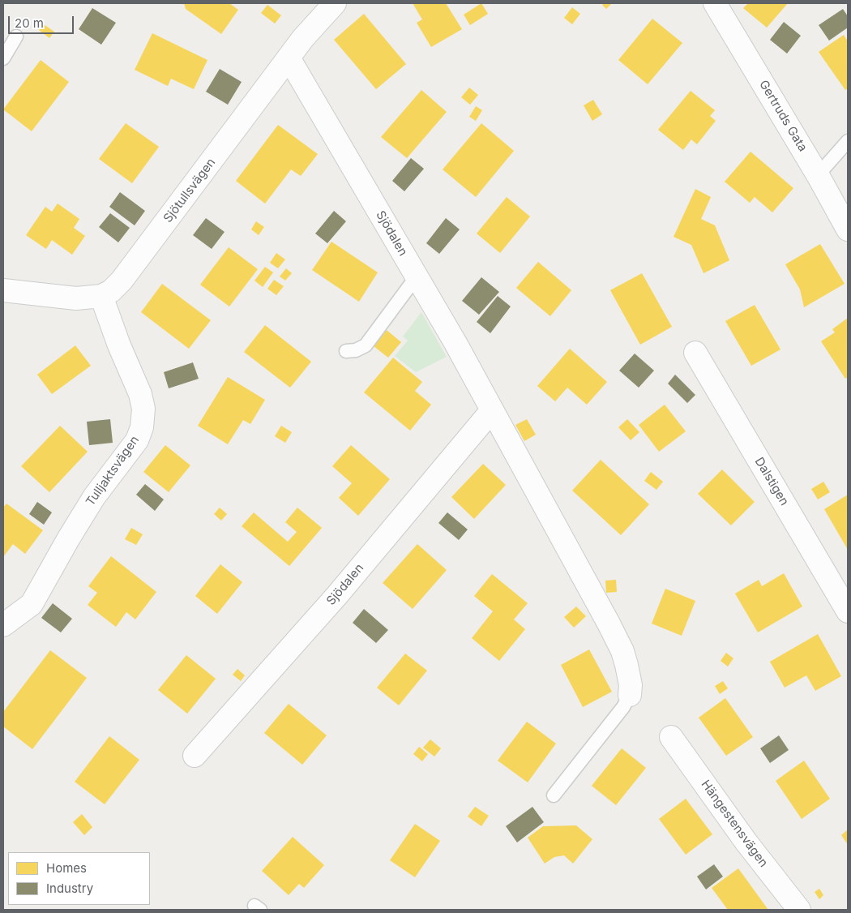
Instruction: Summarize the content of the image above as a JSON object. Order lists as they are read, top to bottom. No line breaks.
{"streets":{"street":["Gertruds Gata","Sjötullsvägen","Sjödalen","Tulljaktsvägen","Dalstigen","Hängestensvägen"]},"crossings":[["Sjötullsvägen","Sjödalen"],["Sjötullsvägen","Tulljaktsvägen"]],"legend":["Homes","Industry"],"scale_bar":"20 m"}
